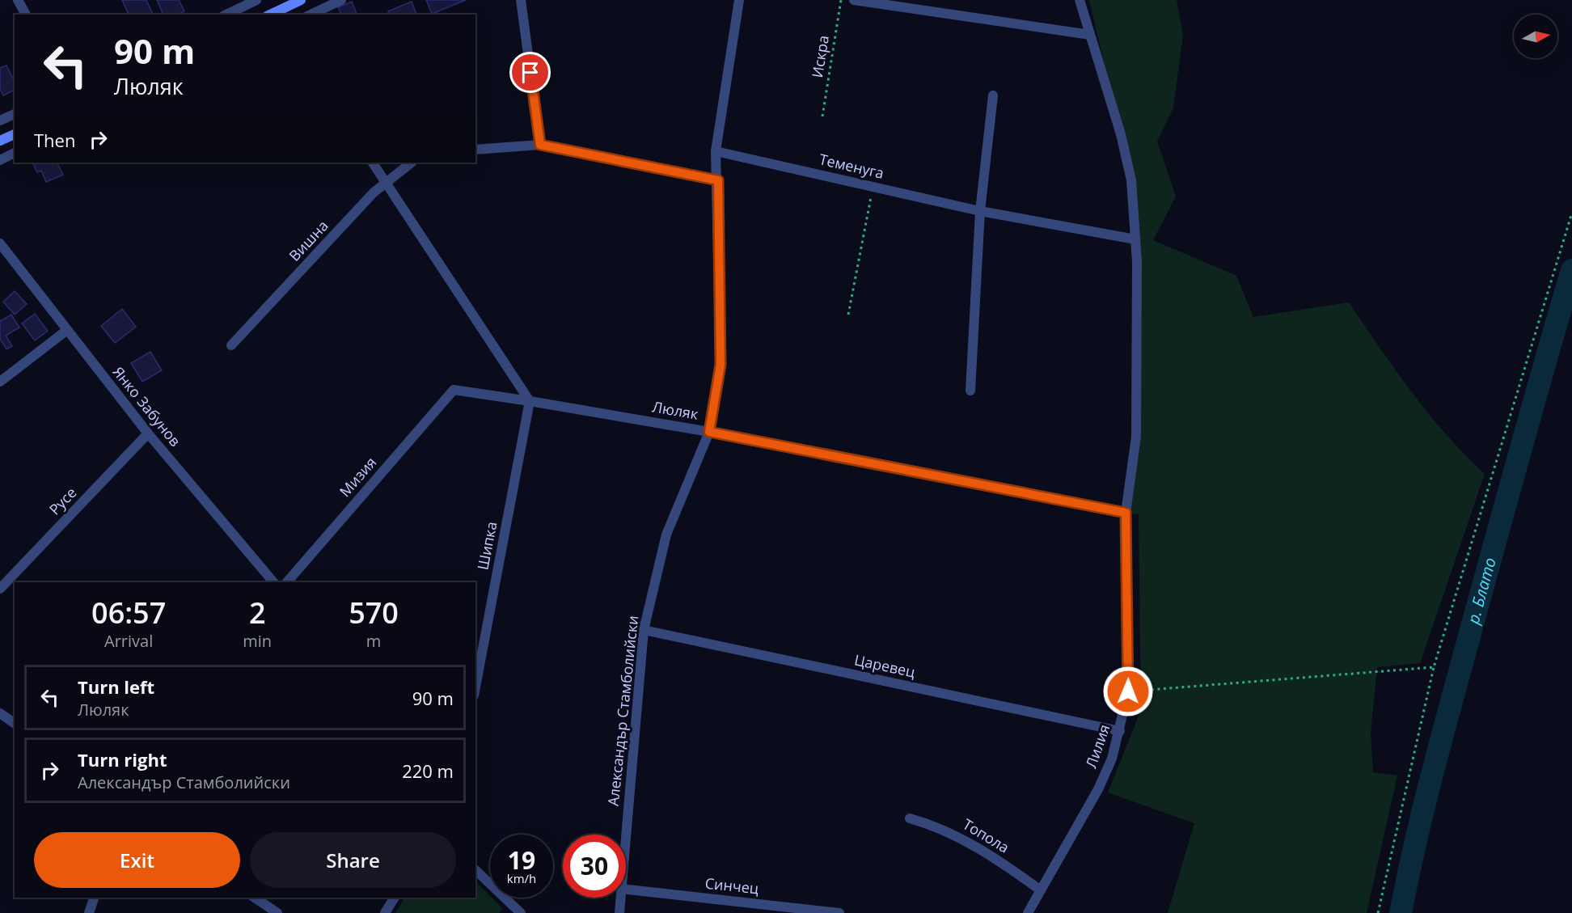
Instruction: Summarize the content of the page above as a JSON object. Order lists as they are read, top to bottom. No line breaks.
{"streets":{"street":["Теменуга","Вишна","Янко Забунов","Люляк","Мизия","Русе","Шипка","Царевец","Александър Стамболийски","Лилия","Топола","Синчец"],"path":["Искра"]},"crossings":[["Теменуга","Александър Стамболийски"],["Теменуга","Лилия"],["Янко Забунов","Русе"],["Люляк","Мизия"],["Люляк","Шипка"],["Люляк","Александър Стамболийски"],["Люляк","Лилия"],["Царевец","Александър Стамболийски"],["Царевец","Лилия"],["Лилия","Топола"]],"water":["р. Блато"],"north":"right","page":{"turn":["90 m","Люляк"],"then":"Then","eta":["06:57","Arrival","2","min","570","m"],"list":[{"name":"Turn left","note":"Люляк","value":"90 m"},{"name":"Turn right","note":"Александър Стамболийски","value":"220 m"}],"buttons":["Exit","Share"],"speed":"19 km/h","limit":"30"}}
